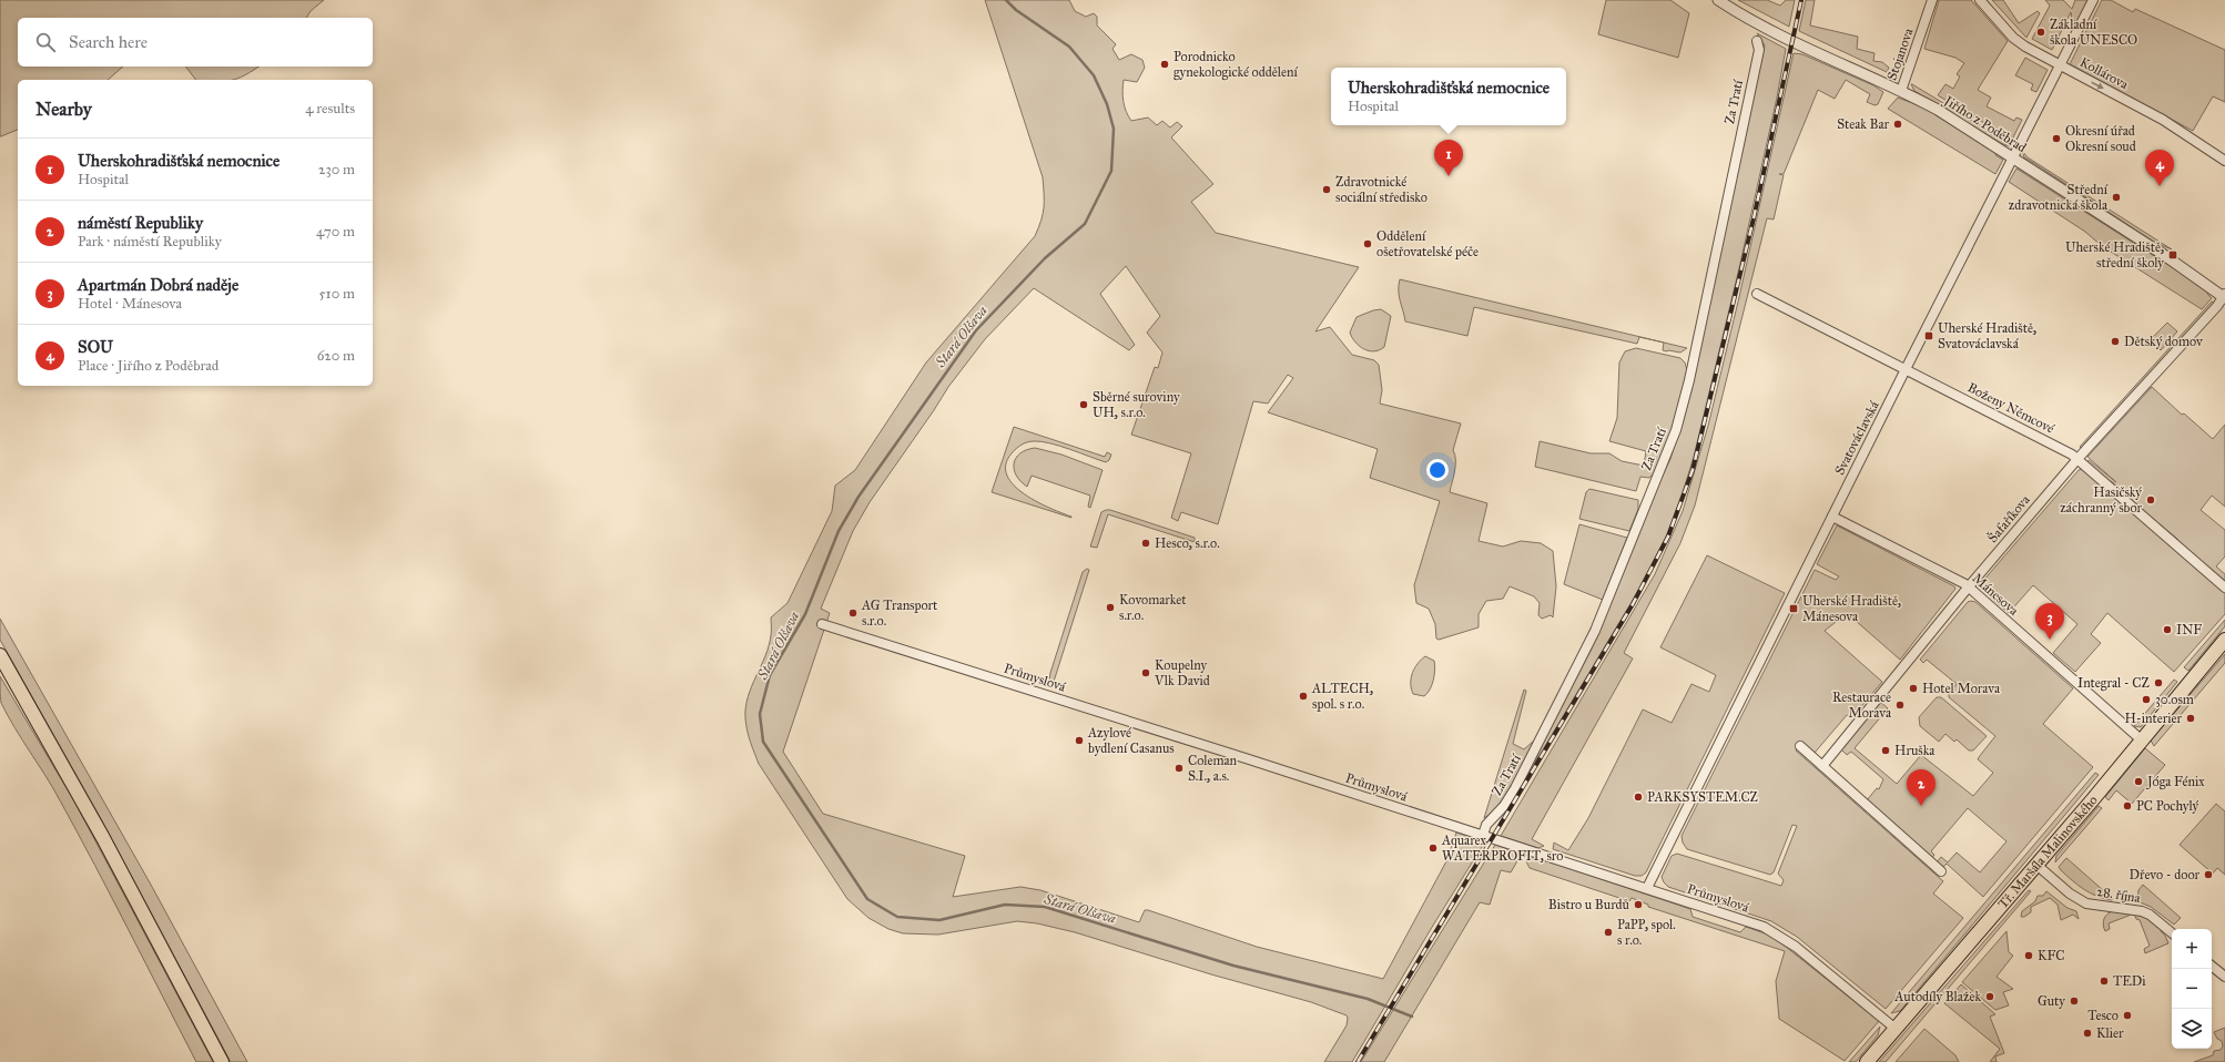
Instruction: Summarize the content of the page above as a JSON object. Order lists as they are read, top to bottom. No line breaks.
{"streets":{"main road":["Tř. Maršála Malinovského"],"street":["Stojanova","Kollárova","Za Tratí","Jiřího z Poděbrad","Boženy Němcové","Svatováclavská","Šafaříkova","Mánesova","Průmyslová","28. října"]},"crossings":[["Stojanova","Jiřího z Poděbrad"],["Kollárova","Svatováclavská"],["Za Tratí","Průmyslová"],["Jiřího z Poděbrad","Svatováclavská"],["Jiřího z Poděbrad","Šafaříkova"],["Boženy Němcové","Svatováclavská"],["Boženy Němcové","Šafaříkova"],["Svatováclavská","Mánesova"],["Svatováclavská","Průmyslová"],["Šafaříkova","Mánesova"],["Mánesova","Tř. Maršála Malinovského"],["Průmyslová","Tř. Maršála Malinovského"],["Tř. Maršála Malinovského","28. října"]],"one_way":["Kollárova"],"water":["Stará Olšava"],"places":{"other":["Základní škola UNESCO","Porodnicko gynekologické oddělení","Steak Bar","Okresní úřad Okresní soud","Zdravotnické sociální středisko","Střední zdravotnická škola","Oddělení ošetřovatelské péče","Dětský domov","Sběrné suroviny UH, s.r.o.","Hasičský záchranný sbor","Hesco, s.r.o.","Kovomarket s.r.o.","AG Transport s.r.o.","INF","Koupelny Vlk David","Integral - CZ","Hotel Morava","ALTECH, spol. s r.o.","30.osm","Restaurace Morava","H-interier","Azylové bydlení Casanus","Hruška","Coleman S.I., a.s.","Jóga Fénix","PARKSYSTEM.CZ","PC Pochylý","Aquarex WATERPROFIT, sro","Dřevo - door","Bistro u Burdů","PaPP, spol. s r.o.","KFC","TEDi","Autodíly Blažek","Guty","Tesco","Klier"],"transit":["Uherské Hradiště, střední školy","Uherské Hradiště, Svatováclavská","Uherské Hradiště, Mánesova"]},"page":{"search":"Search here","popup":["Uherskohradišťská nemocnice","Hospital"],"heading":["Nearby","4 results"],"list":[{"mark":"1","name":"Uherskohradišťská nemocnice","note":"Hospital","value":"230 m"},{"mark":"2","name":"náměstí Republiky","note":"Park · náměstí Republiky","value":"470 m"},{"mark":"3","name":"Apartmán Dobrá naděje","note":"Hotel · Mánesova","value":"510 m"},{"mark":"4","name":"SOU","note":"Place · Jiřího z Poděbrad","value":"620 m"}],"pins":["1","4","3","2"],"map_buttons":["+","−"]}}
